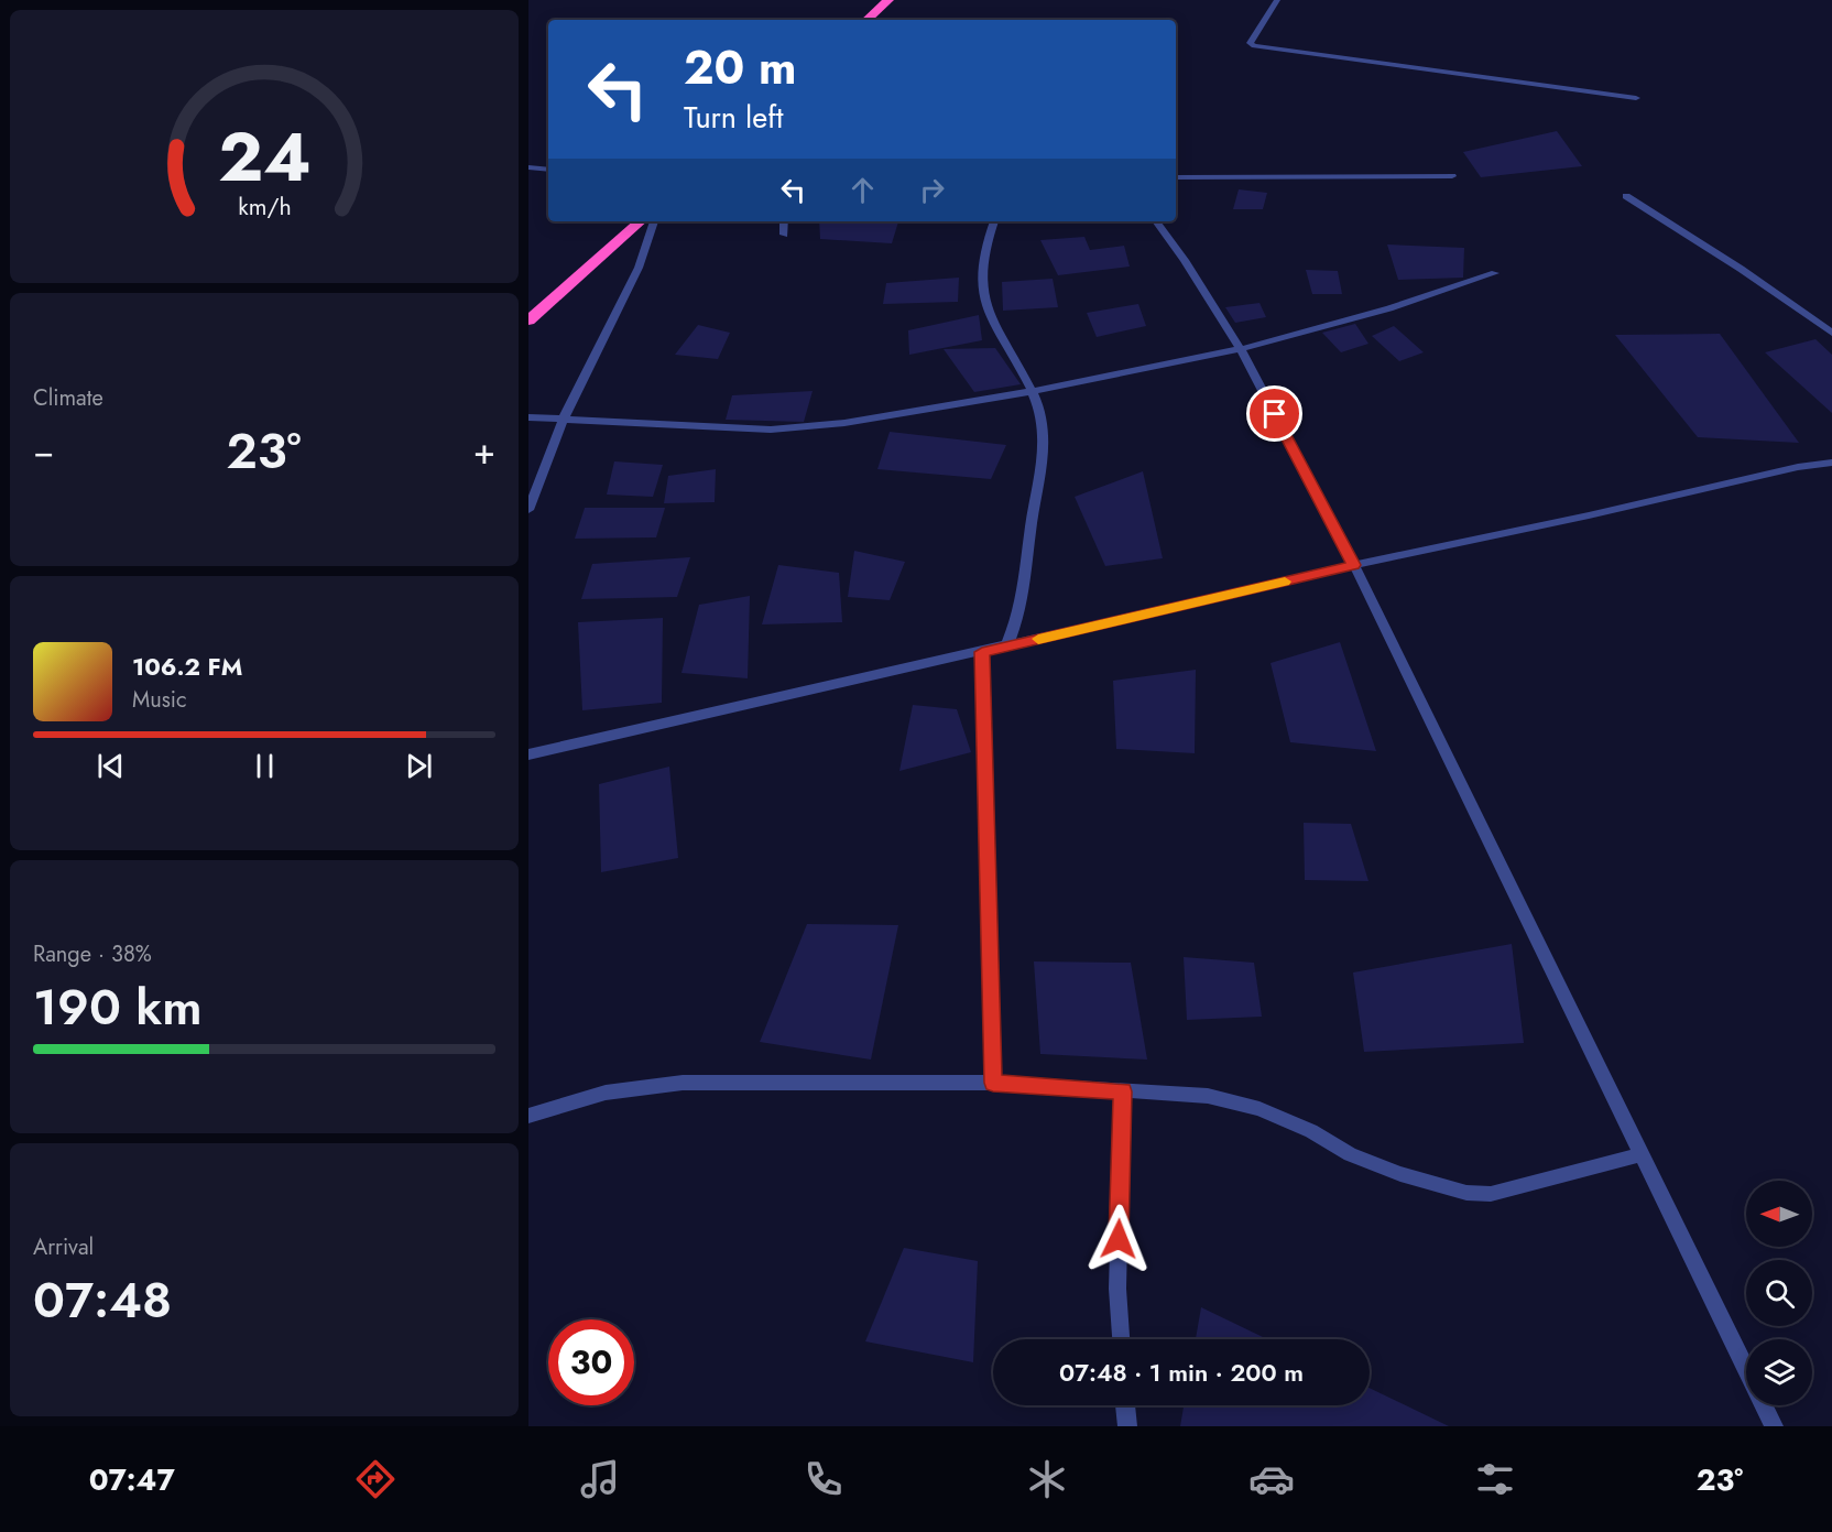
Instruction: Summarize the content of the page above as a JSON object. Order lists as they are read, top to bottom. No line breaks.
{"north":"left","page":{"turn":["20 m","Turn left"],"tile":["Climate",["Range · 38%","190 km"],["Arrival","07:48"]],"heat":["−","23°","+"],"song":["106.2 FM","Music"],"limit":"30","trip":"07:48 · 1 min · 200 m","tabs":["07:47","23°"],"gauge":["24","km/h"]}}
